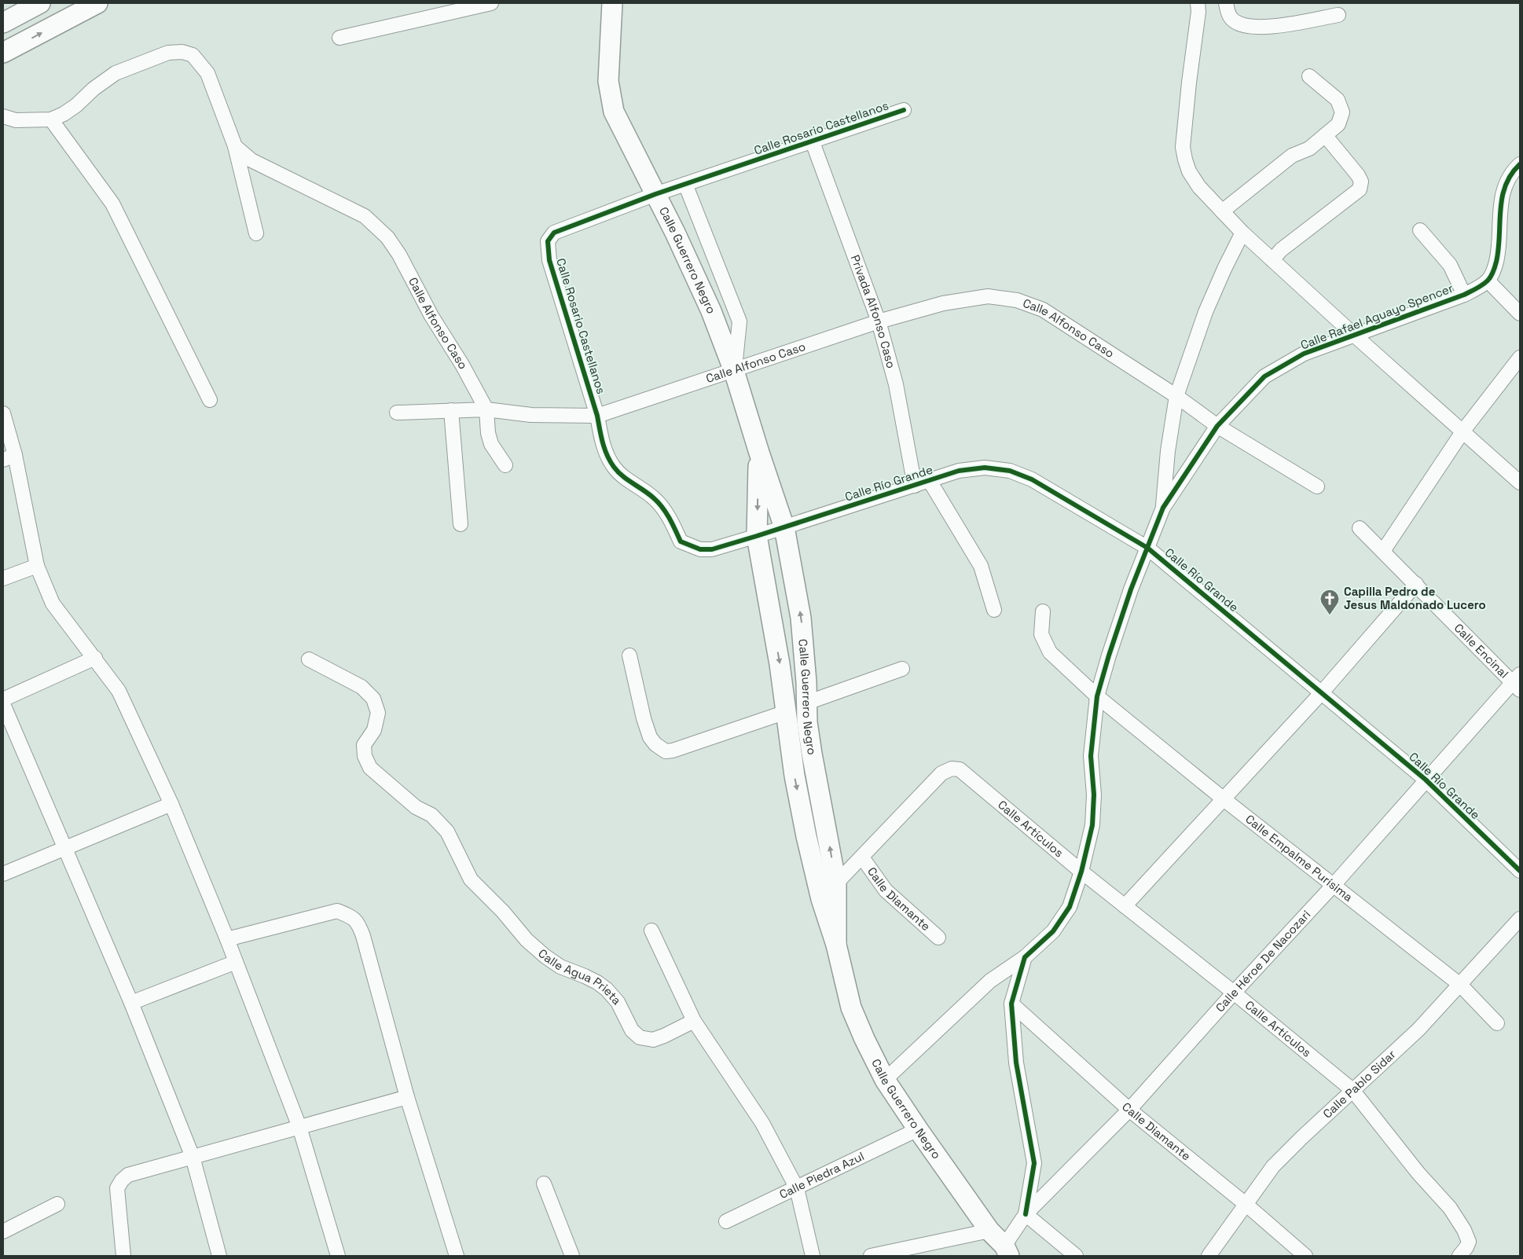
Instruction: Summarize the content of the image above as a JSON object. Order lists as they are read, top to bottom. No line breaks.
{"streets":{"street":["Calle Rosario Castellanos","Calle Guerrero Negro","Privada Alfonso Caso","Calle Rafael Aguayo Spencer","Calle Alfonso Caso","Calle Río Grande","Calle Encinal","Calle Artículos","Calle Empalme Purísima","Calle Diamante","Calle Héroe De Nacozari","Calle Agua Prieta","Calle Pablo Sidar","Calle Piedra Azul"]},"crossings":[["Calle Rosario Castellanos","Calle Guerrero Negro"],["Calle Rosario Castellanos","Privada Alfonso Caso"],["Calle Rosario Castellanos","Calle Alfonso Caso"],["Calle Rosario Castellanos","Calle Río Grande"],["Calle Guerrero Negro","Calle Rafael Aguayo Spencer"],["Calle Guerrero Negro","Calle Alfonso Caso"],["Calle Guerrero Negro","Calle Río Grande"],["Calle Guerrero Negro","Calle Artículos"],["Calle Guerrero Negro","Calle Héroe De Nacozari"],["Calle Guerrero Negro","Calle Piedra Azul"],["Privada Alfonso Caso","Calle Alfonso Caso"],["Privada Alfonso Caso","Calle Río Grande"],["Calle Rafael Aguayo Spencer","Calle Alfonso Caso"],["Calle Rafael Aguayo Spencer","Calle Río Grande"],["Calle Rafael Aguayo Spencer","Calle Artículos"],["Calle Rafael Aguayo Spencer","Calle Empalme Purísima"],["Calle Río Grande","Calle Héroe De Nacozari"],["Calle Encinal","Calle Héroe De Nacozari"],["Calle Artículos","Calle Diamante"],["Calle Artículos","Calle Héroe De Nacozari"],["Calle Artículos","Calle Pablo Sidar"],["Calle Empalme Purísima","Calle Héroe De Nacozari"],["Calle Empalme Purísima","Calle Pablo Sidar"],["Calle Diamante","Calle Héroe De Nacozari"],["Calle Diamante","Calle Pablo Sidar"]],"places":{"church":["Capilla Pedro de Jesus Maldonado Lucero"]}}
